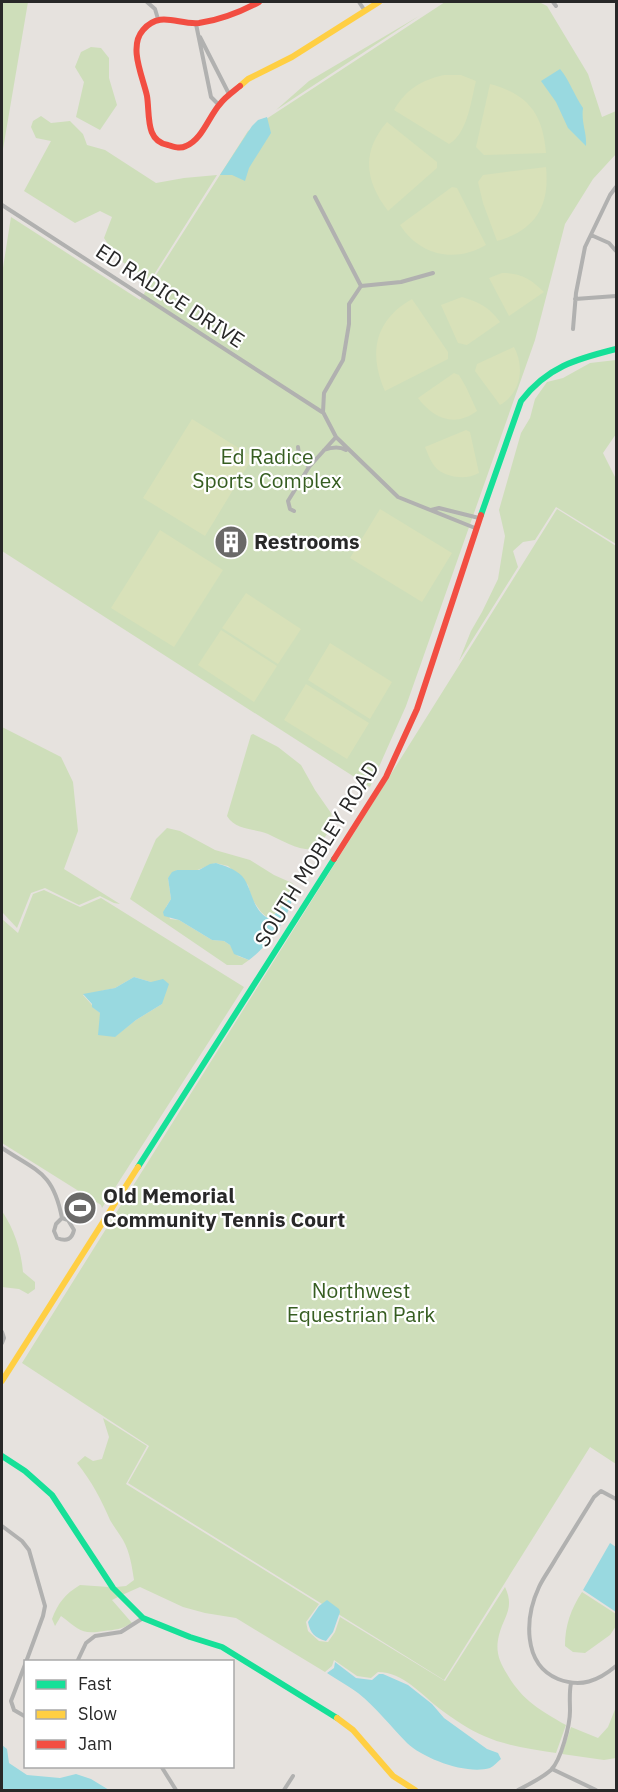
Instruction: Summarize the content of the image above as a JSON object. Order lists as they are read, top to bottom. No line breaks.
{"streets":{"street":["ED RADICE DRIVE","SOUTH MOBLEY ROAD"]},"crossings":[["ED RADICE DRIVE","SOUTH MOBLEY ROAD"]],"parks":["Ed Radice Sports Complex","Northwest Equestrian Park"],"places":{"building":["Restrooms"],"sports":["Old Memorial Community Tennis Court"]},"legend":["Fast","Slow","Jam"]}
